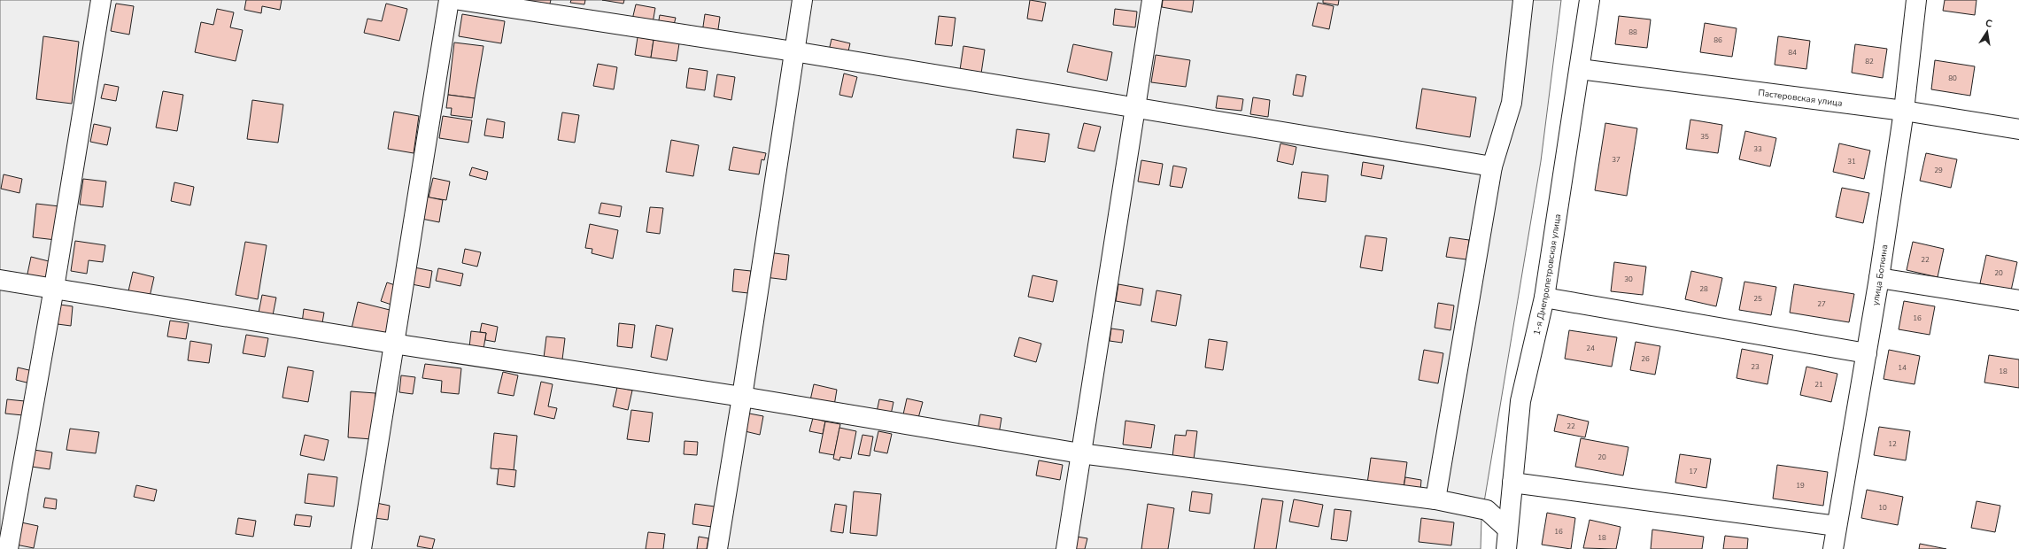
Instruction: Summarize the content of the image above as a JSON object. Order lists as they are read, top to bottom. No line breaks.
{"streets":{"street":["Пастеровская улица","1-я Днепропетровская улица","улица Боткина"]},"crossings":[["Пастеровская улица","1-я Днепропетровская улица"],["Пастеровская улица","улица Боткина"]],"house_numbers":["88","86","84","82","80","35","33","37","31","29","22","20","30","28","25","27","16","24","26","23","14","18","21","22","12","20","17","19","10","16","18"],"north":"top"}
